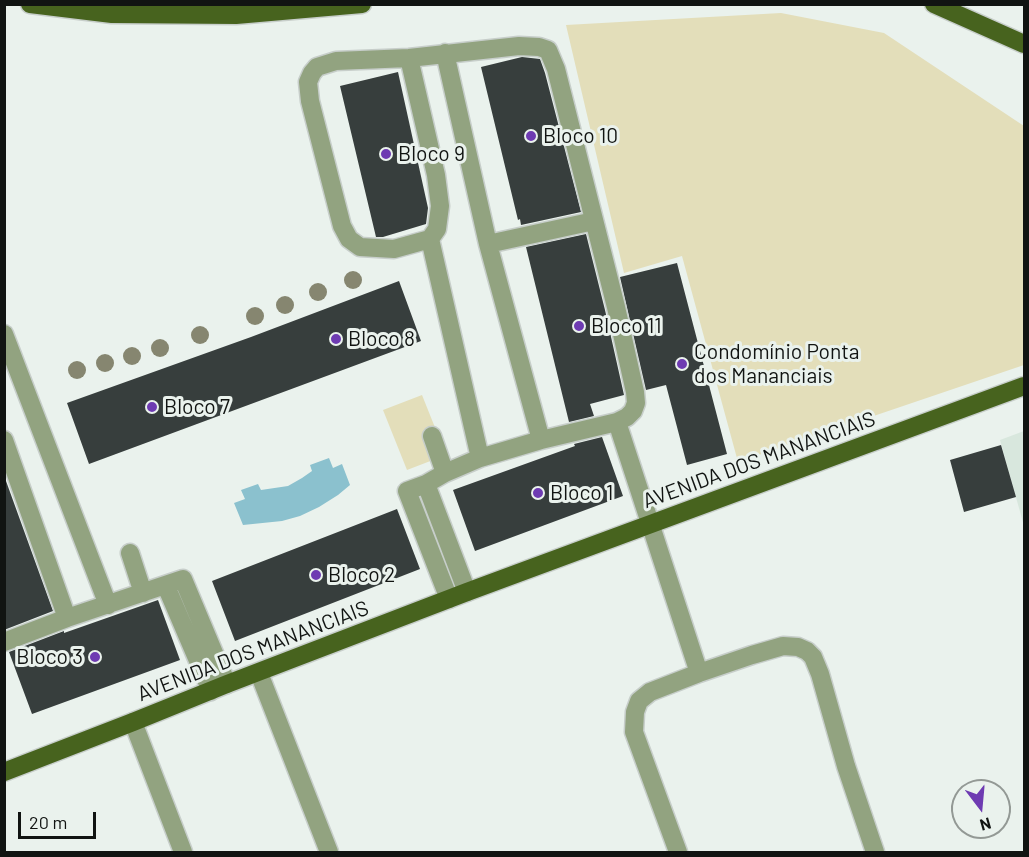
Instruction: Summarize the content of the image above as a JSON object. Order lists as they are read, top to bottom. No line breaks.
{"streets":{"main road":["AVENIDA DOS MANANCIAIS"]},"places":["Bloco 10","Bloco 9","Bloco 11","Bloco 8","Condomínio Ponta dos Mananciais","Bloco 7","Bloco 1","Bloco 2","Bloco 3"],"scale_bar":"20 m","north":"bottom"}
